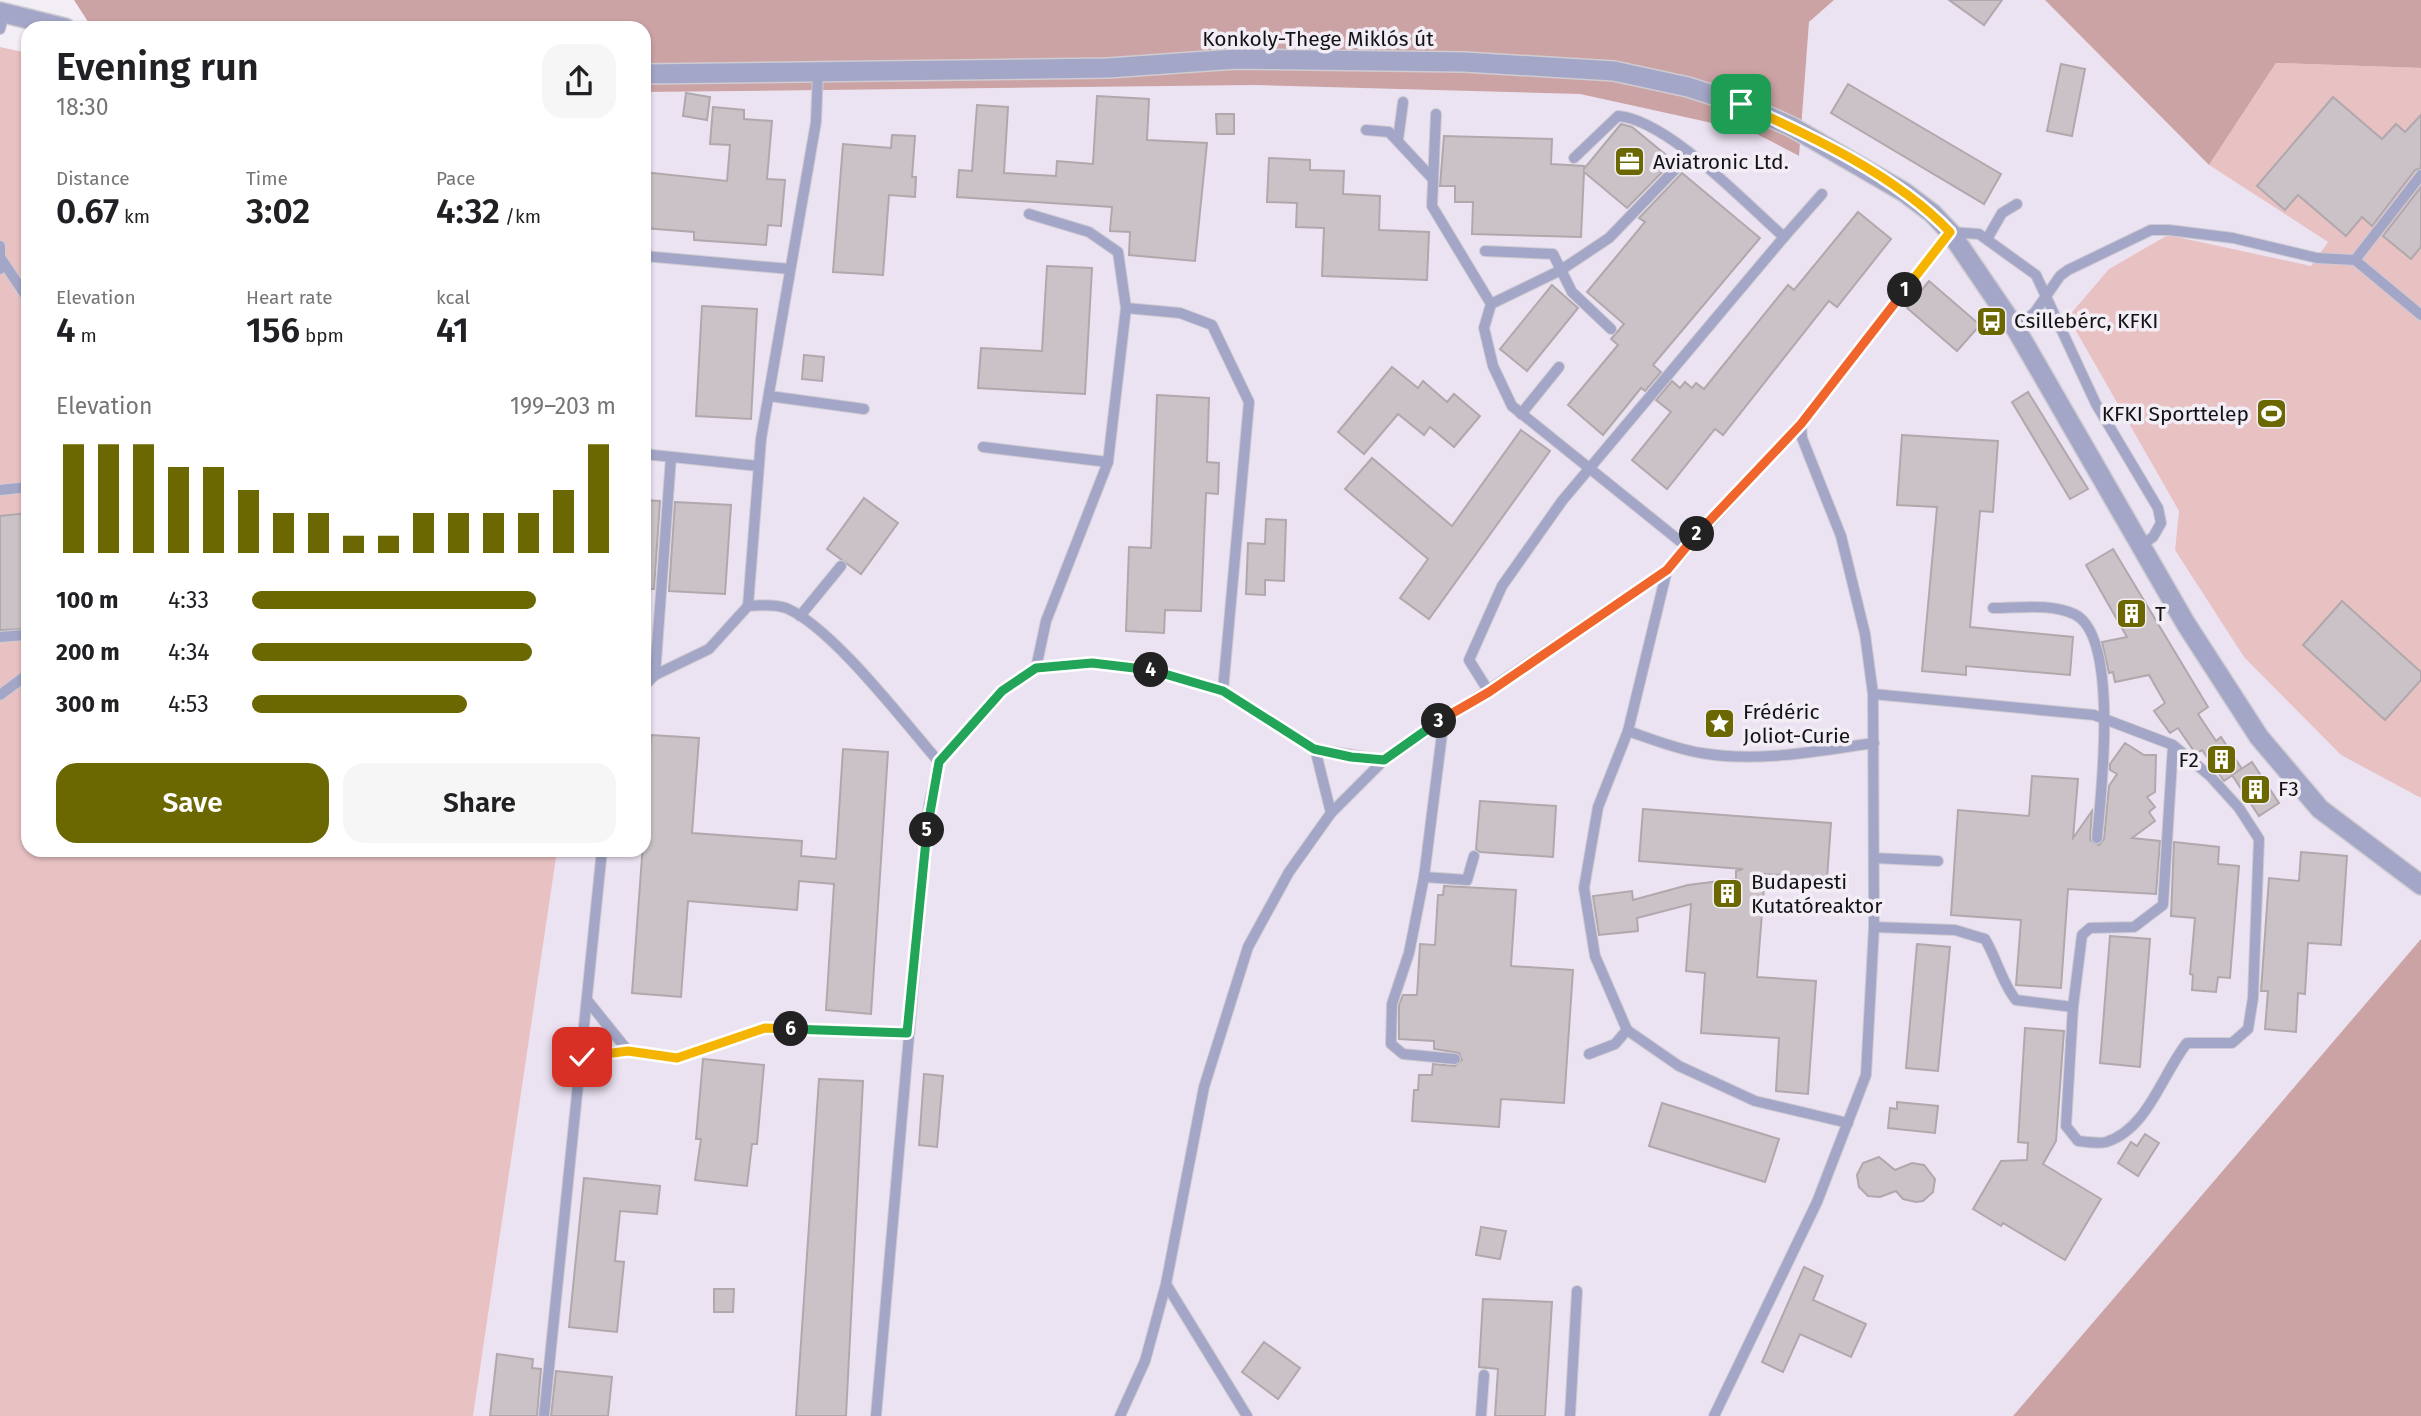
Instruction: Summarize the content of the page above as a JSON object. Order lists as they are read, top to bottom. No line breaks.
{"streets":{"street":["Konkoly-Thege Miklós út"]},"places":{"office":["Aviatronic Ltd."],"bus stop":["Csillebérc, KFKI"],"sports":["KFKI Sporttelep"],"building":["T","F2","F3","Budapesti Kutatóreaktor"],"place":["Frédéric Joliot-Curie"]},"page":{"heading":["Evening run","18:30"],"stats":[["Distance","0.67 km"],["Time","3:02"],["Pace","4:32 /km"],["Elevation","4 m"],["Heart rate","156 bpm"],["kcal","41"]],"pins":["1","2","4","3","5","6"],"chart":["Elevation","199–203 m"],"list":[{"name":"100 m","note":"4:33"},{"name":"200 m","note":"4:34"},{"name":"300 m","note":"4:53"}],"buttons":["Save","Share"]}}
